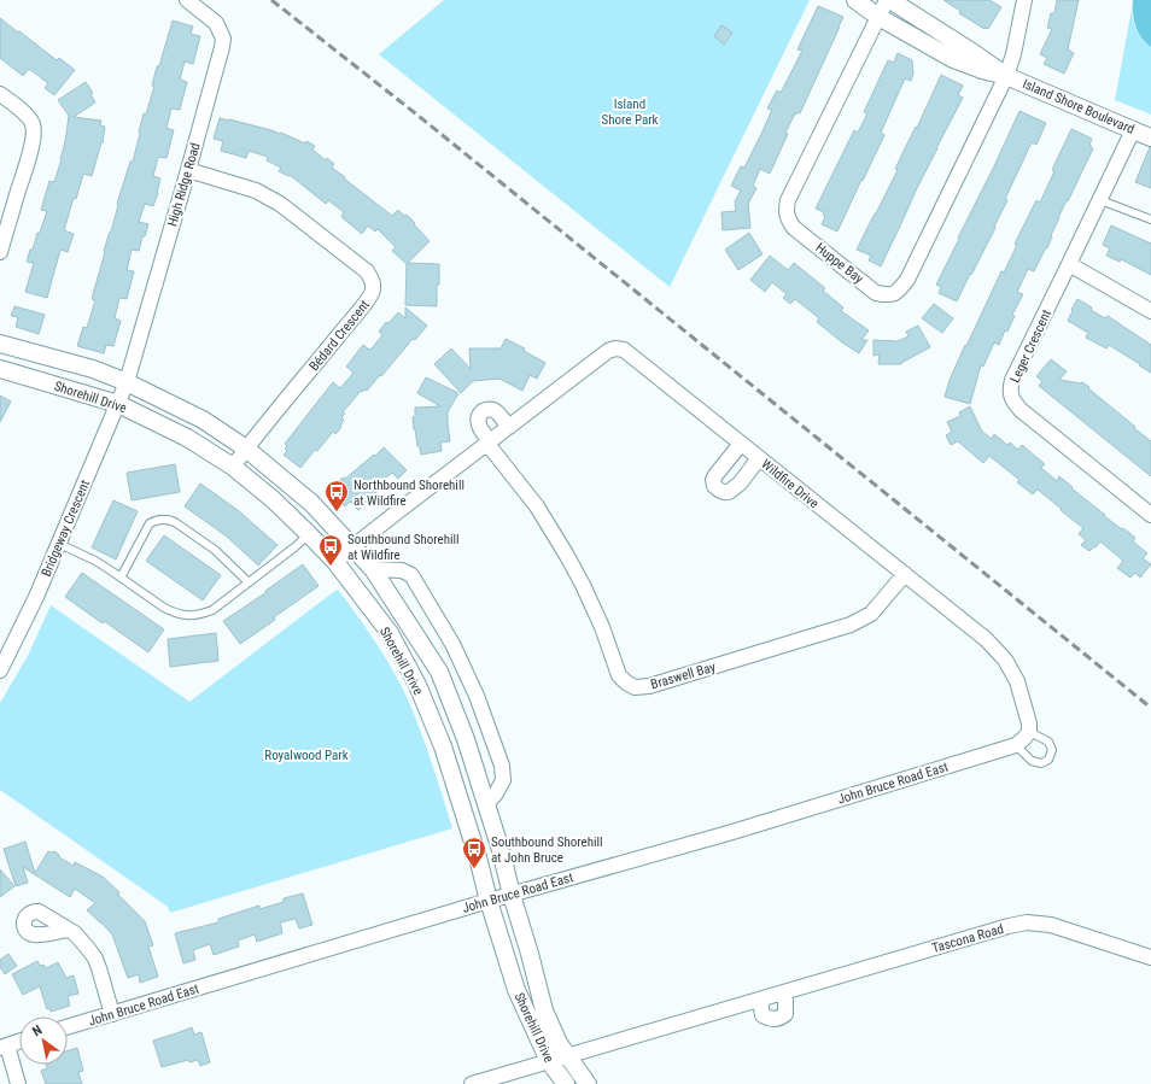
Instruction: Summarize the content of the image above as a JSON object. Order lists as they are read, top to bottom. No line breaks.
{"streets":{"street":["Island Shore Boulevard","High Ridge Road","Huppe Bay","Bédard Crescent","Leger Crescent","Shorehill Drive","Wildfire Drive","Bridgeway Crescent","Braswell Bay","John Bruce Road East","Tascona Road"]},"crossings":[["Island Shore Boulevard","Huppe Bay"],["Island Shore Boulevard","Leger Crescent"],["High Ridge Road","Bédard Crescent"],["High Ridge Road","Shorehill Drive"],["High Ridge Road","Bridgeway Crescent"],["Bédard Crescent","Shorehill Drive"],["Shorehill Drive","Wildfire Drive"],["Shorehill Drive","Bridgeway Crescent"],["Shorehill Drive","John Bruce Road East"],["Shorehill Drive","Tascona Road"],["Wildfire Drive","Braswell Bay"],["Wildfire Drive","John Bruce Road East"]],"parks":["Island Shore Park","Royalwood Park"],"places":{"bus stop":["Northbound Shorehill at Wildfire","Southbound Shorehill at Wildfire","Southbound Shorehill at John Bruce"]},"north":"top left"}
